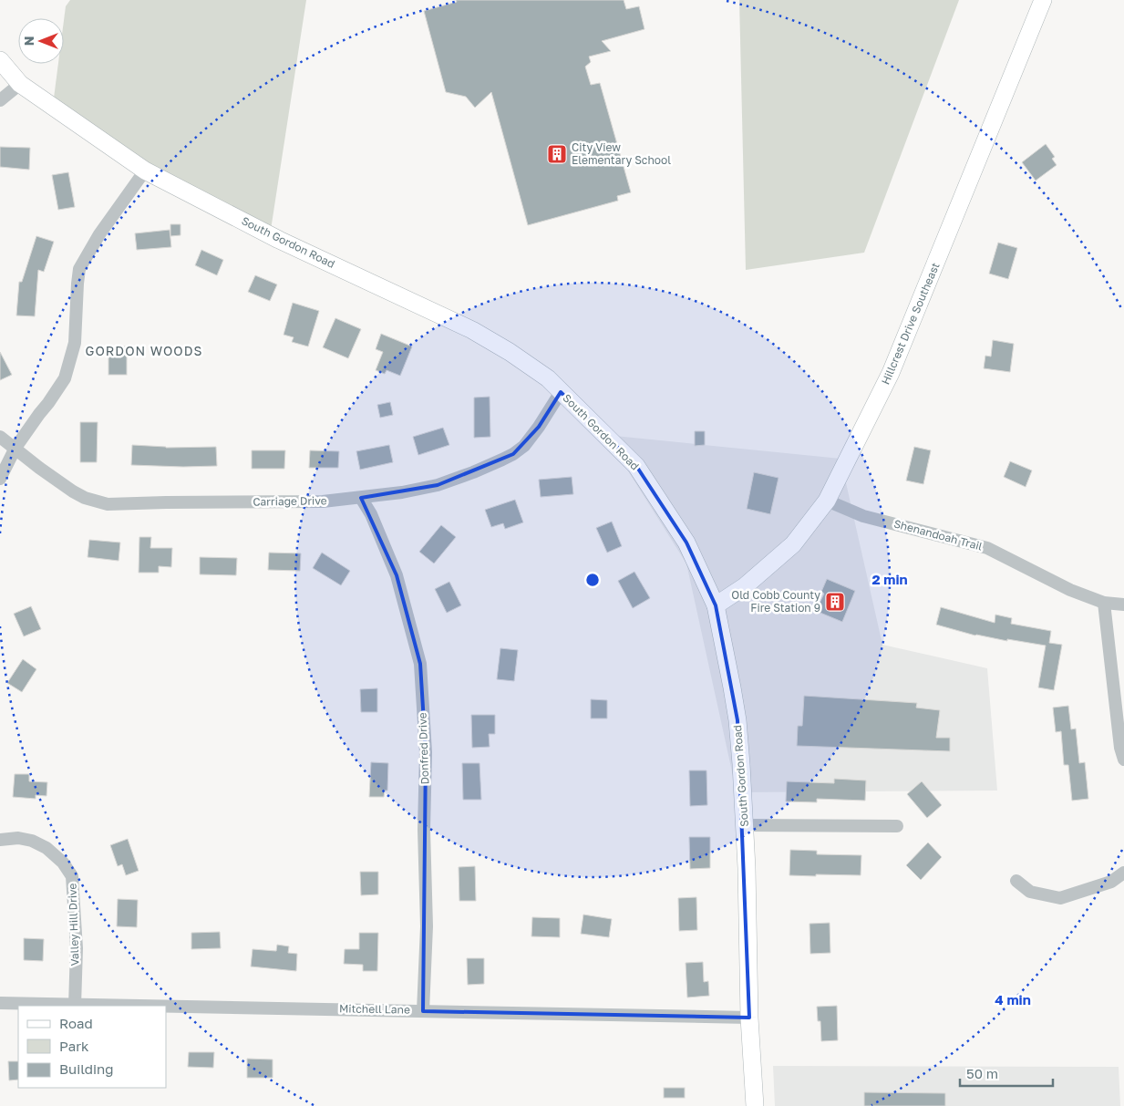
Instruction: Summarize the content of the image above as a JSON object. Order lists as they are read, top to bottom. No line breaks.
{"streets":{"street":["South Gordon Road","Hillcrest Drive Southeast","Carriage Drive","Shenandoah Trail","Donfred Drive","Valley Hill Drive","Mitchell Lane"]},"crossings":[["South Gordon Road","Hillcrest Drive Southeast"],["South Gordon Road","Carriage Drive"],["South Gordon Road","Mitchell Lane"],["Hillcrest Drive Southeast","Shenandoah Trail"],["Carriage Drive","Donfred Drive"],["Donfred Drive","Mitchell Lane"],["Valley Hill Drive","Mitchell Lane"]],"districts":["GORDON WOODS"],"places":{"building":["City View Elementary School","Old Cobb County Fire Station 9"]},"legend":["Road","Park","Building"],"scale_bar":"50 m","north":"left","rings":["2 min","4 min"]}
